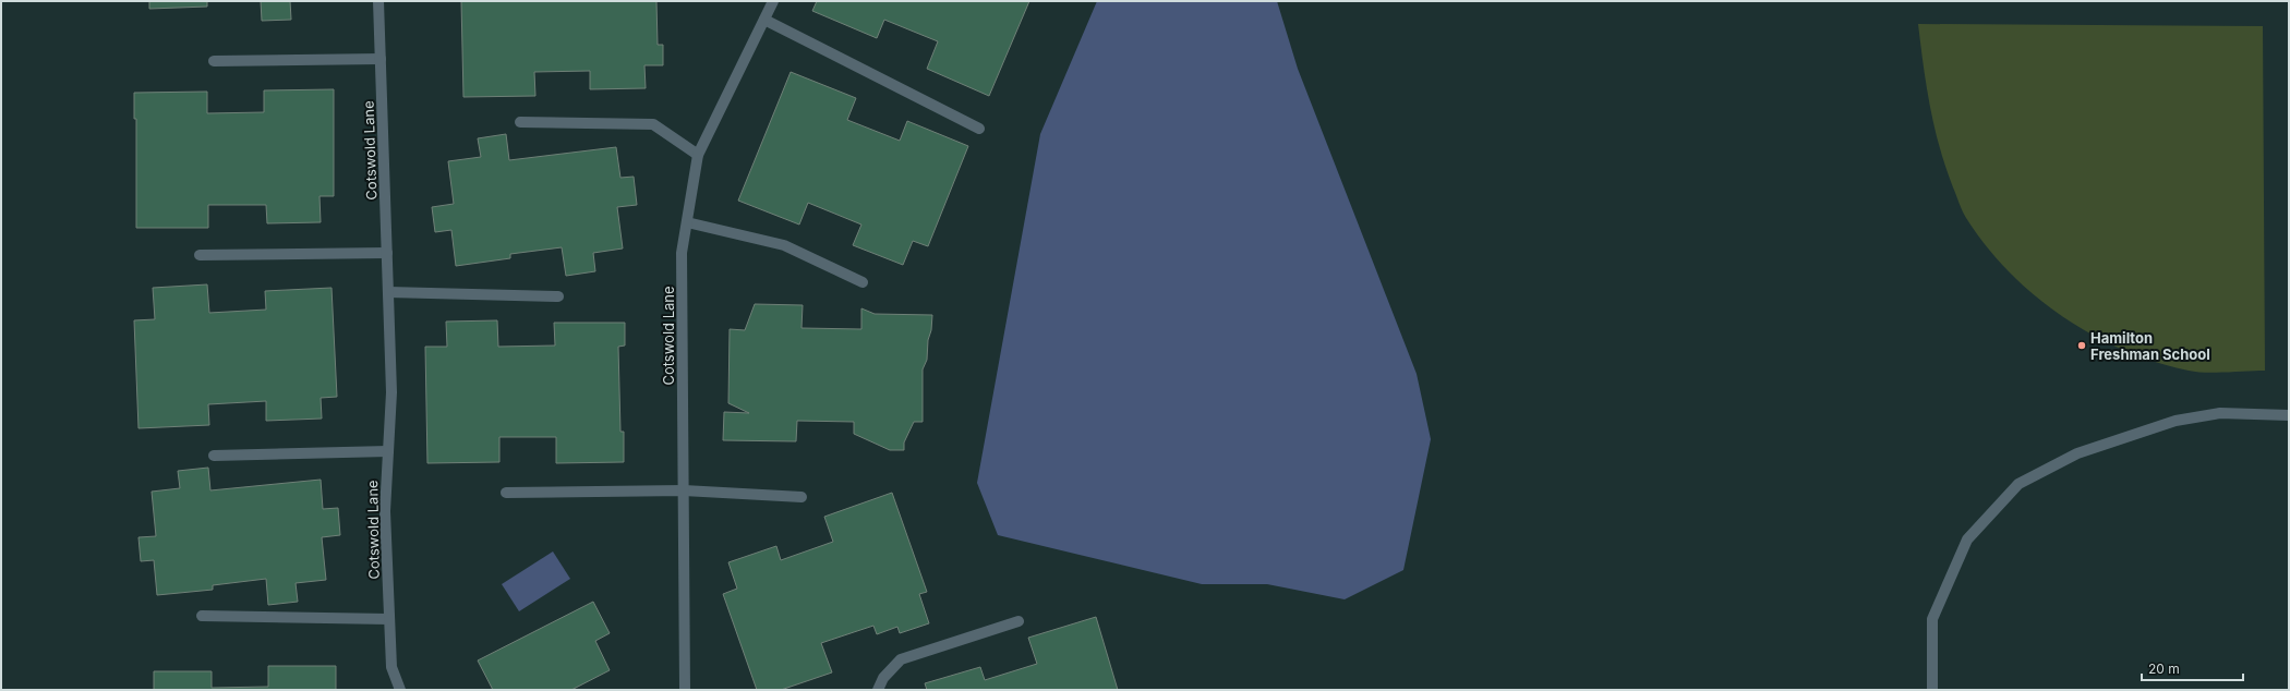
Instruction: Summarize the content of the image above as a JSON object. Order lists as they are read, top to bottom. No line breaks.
{"streets":{"street":["Cotswold Lane"]},"places":["Hamilton Freshman School"],"scale_bar":"20 m"}
